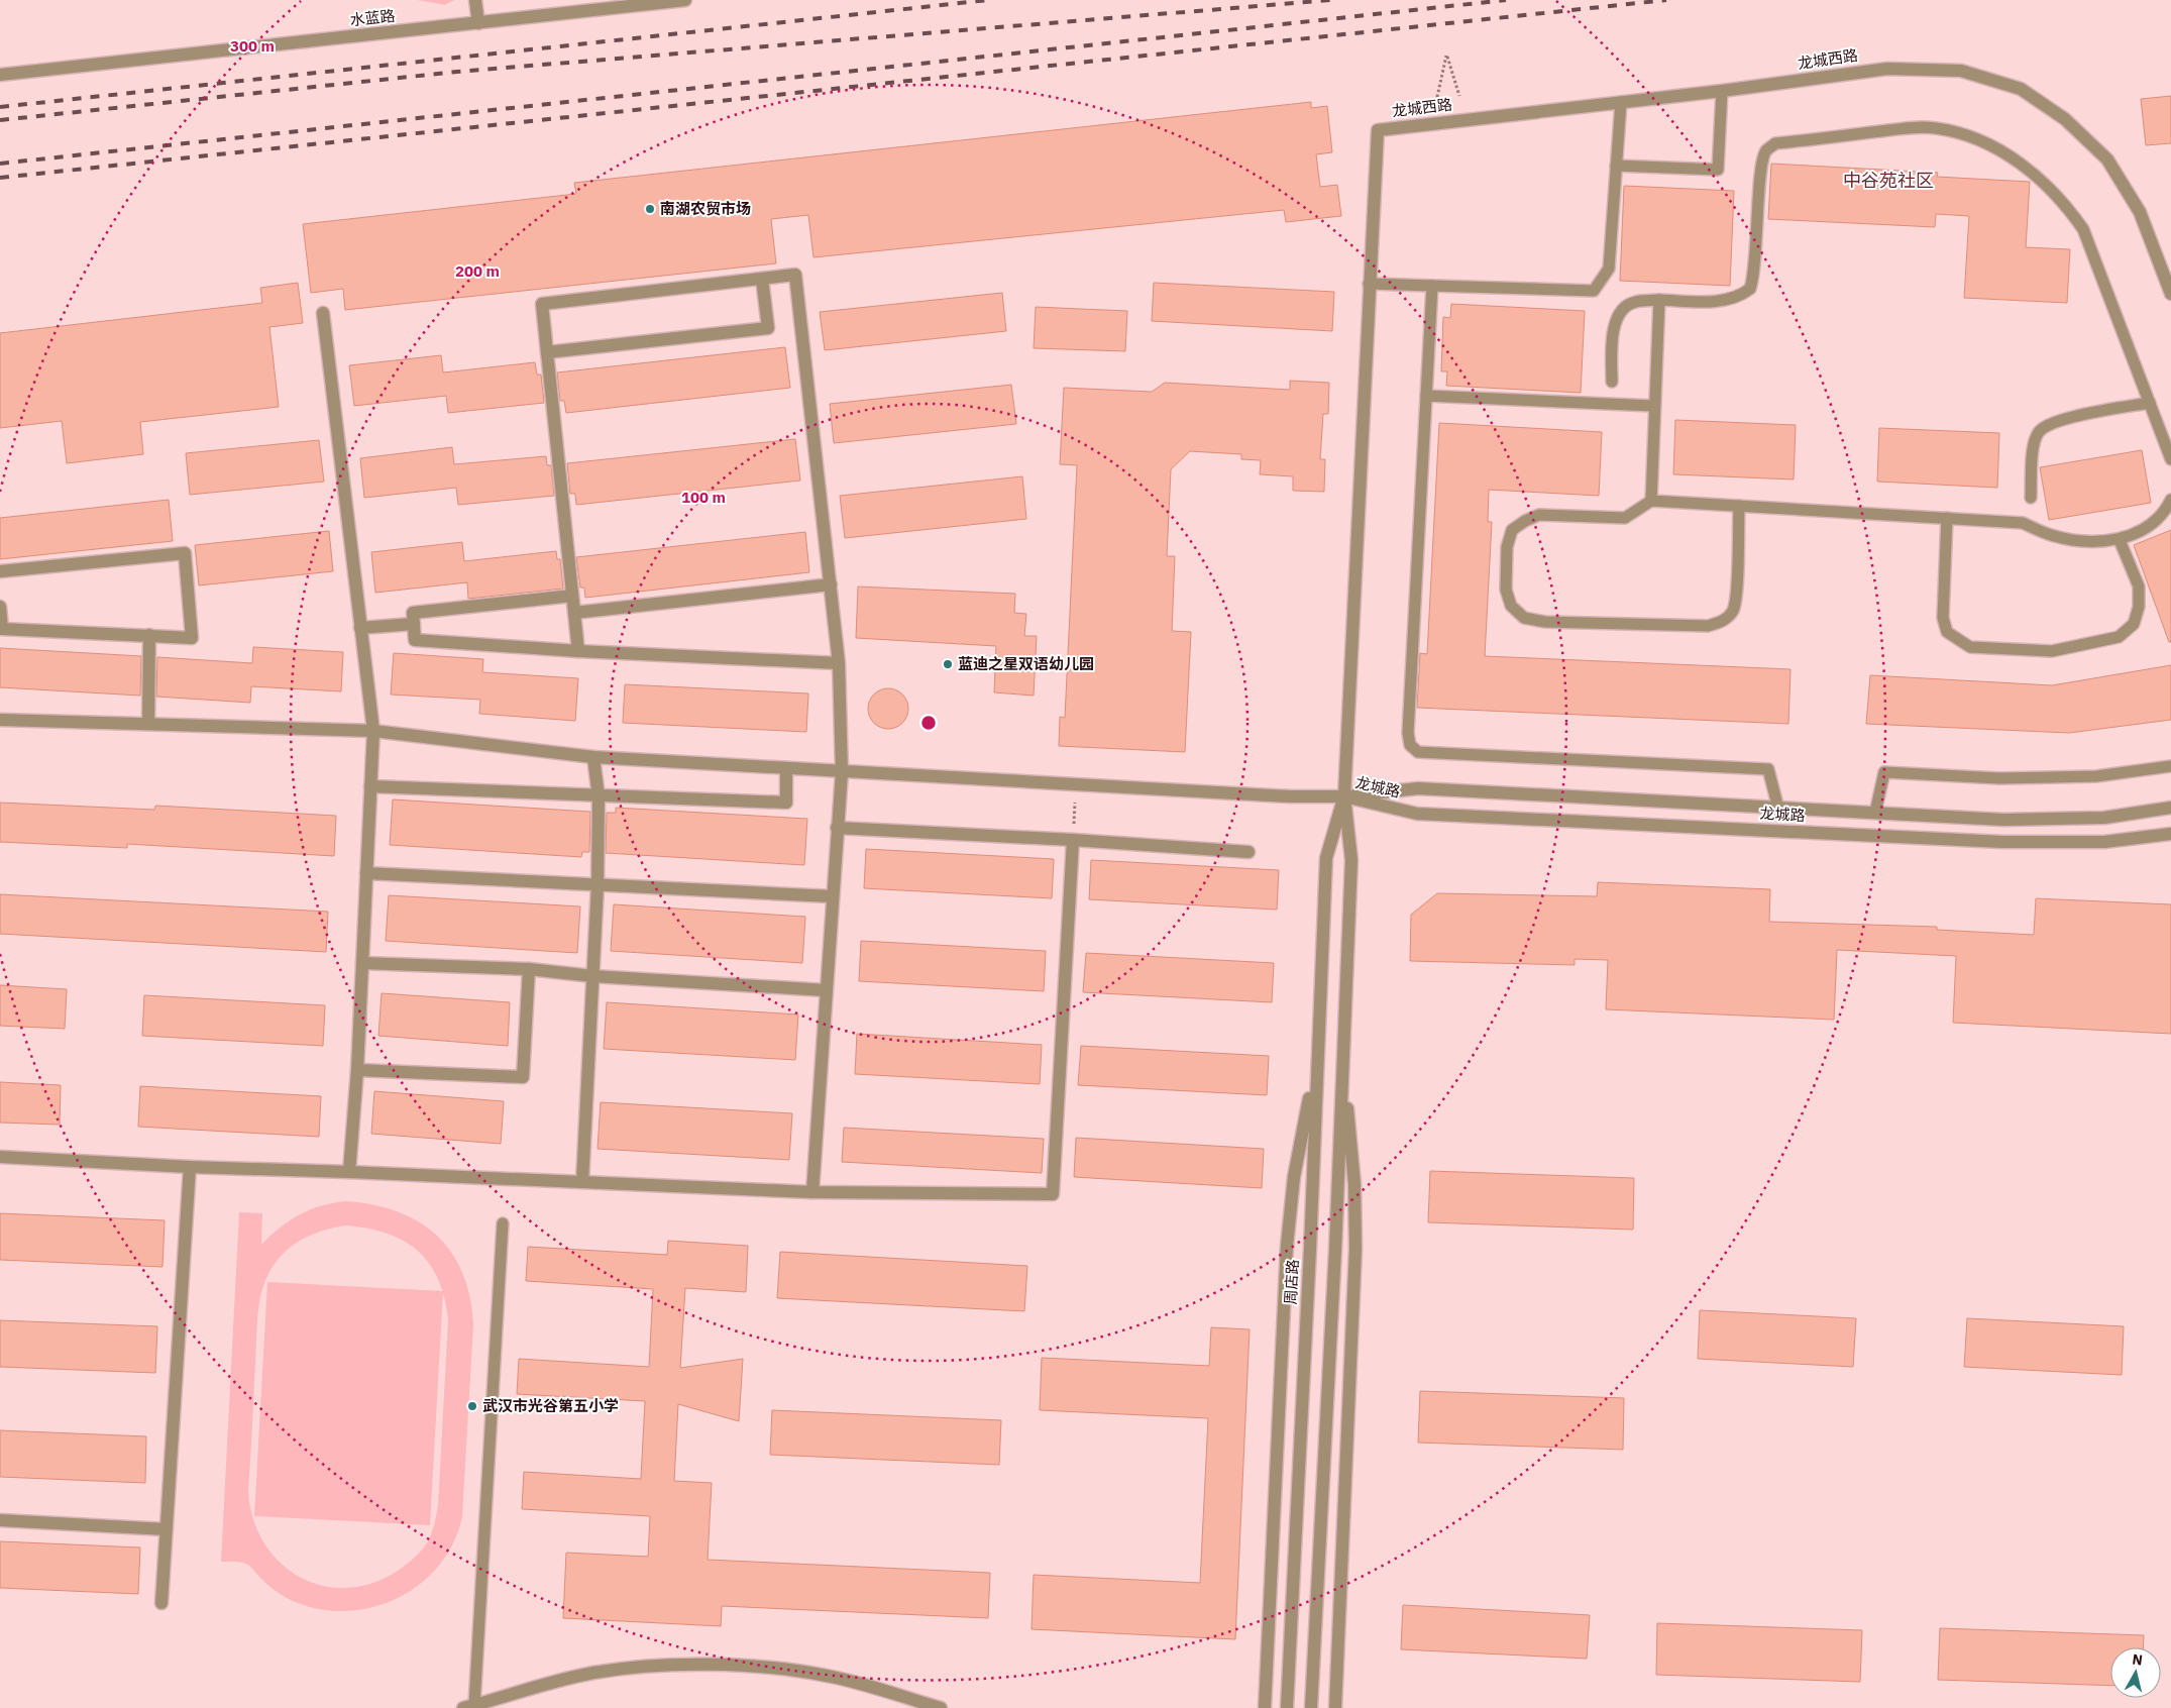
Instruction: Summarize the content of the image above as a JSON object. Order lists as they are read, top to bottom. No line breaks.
{"streets":{"street":["水蓝路","龙城西路","龙城路","周店路"]},"crossings":[["龙城路","周店路"]],"districts":["中谷苑社区"],"places":["南湖农贸市场","蓝迪之星双语幼儿园","武汉市光谷第五小学"],"north":"top","rings":["300 m","200 m","100 m"]}
